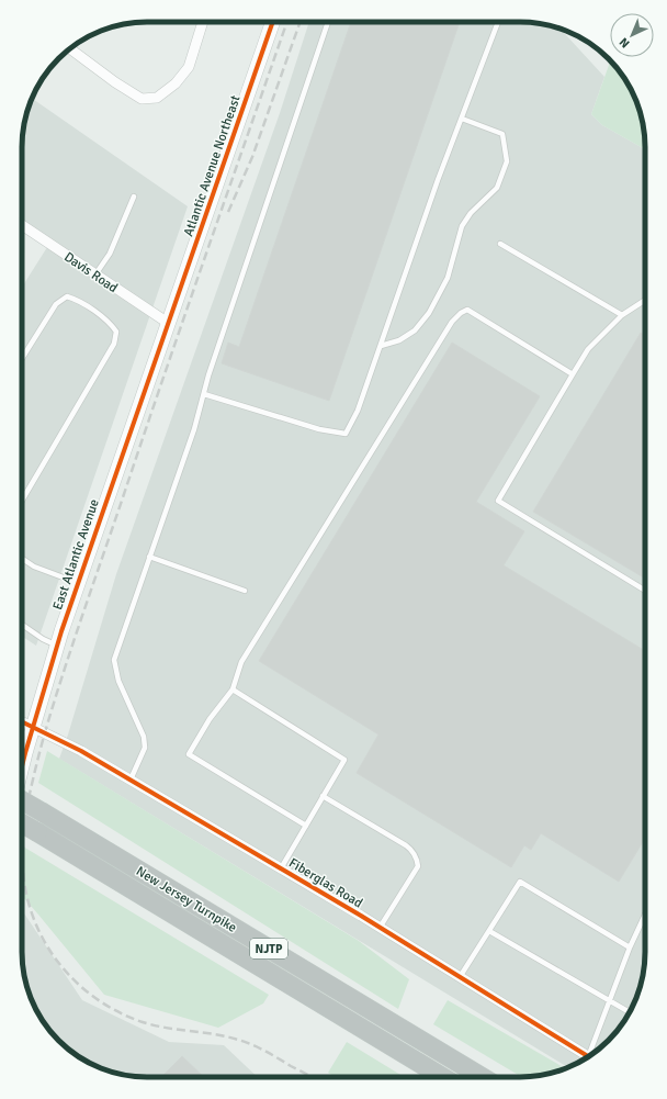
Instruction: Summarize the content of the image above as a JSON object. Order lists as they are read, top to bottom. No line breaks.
{"streets":{"highway":["New Jersey Turnpike","NJTP"],"street":["Atlantic Avenue Northeast","Davis Road","East Atlantic Avenue","Fiberglas Road"]},"crossings":[["Atlantic Avenue Northeast","Davis Road"],["Atlantic Avenue Northeast","East Atlantic Avenue"],["Davis Road","East Atlantic Avenue"],["East Atlantic Avenue","Fiberglas Road"]],"north":"bottom left"}
